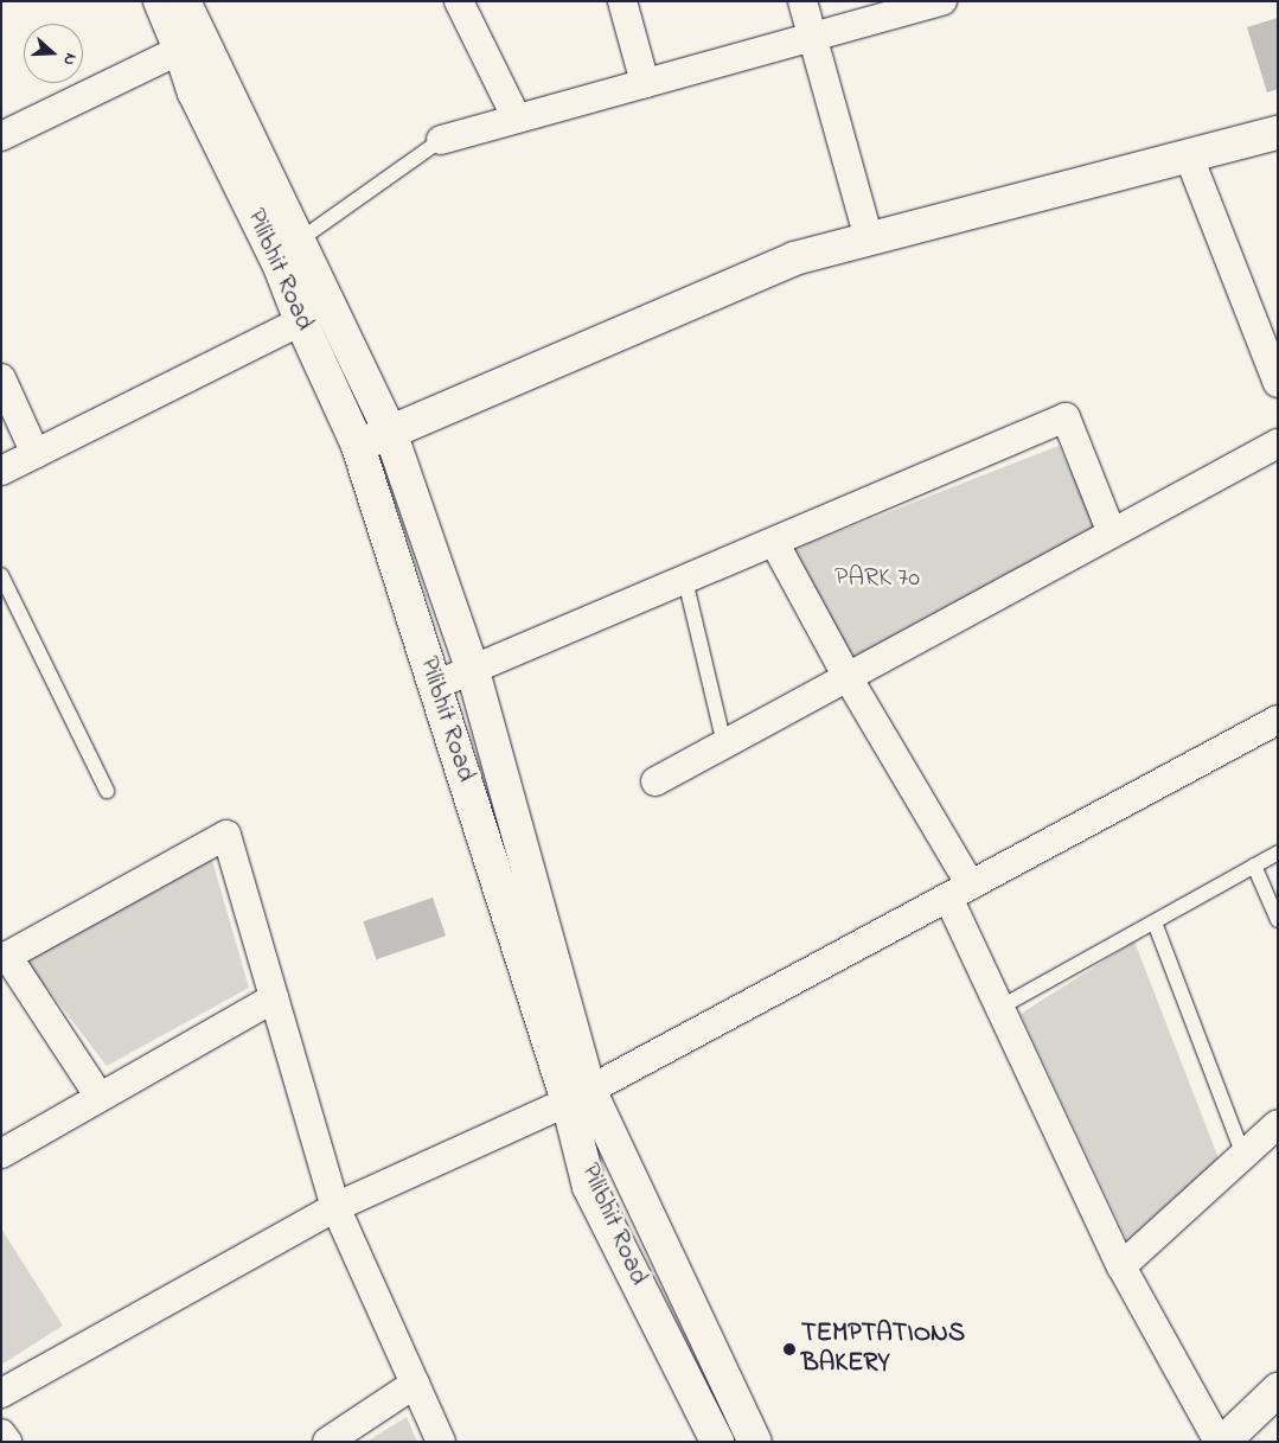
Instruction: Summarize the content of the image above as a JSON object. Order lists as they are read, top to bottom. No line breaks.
{"streets":{"main road":["Pilibhit Road"]},"parks":["PARK 70"],"places":["TEMPTATIONS BAKERY"],"north":"right"}
